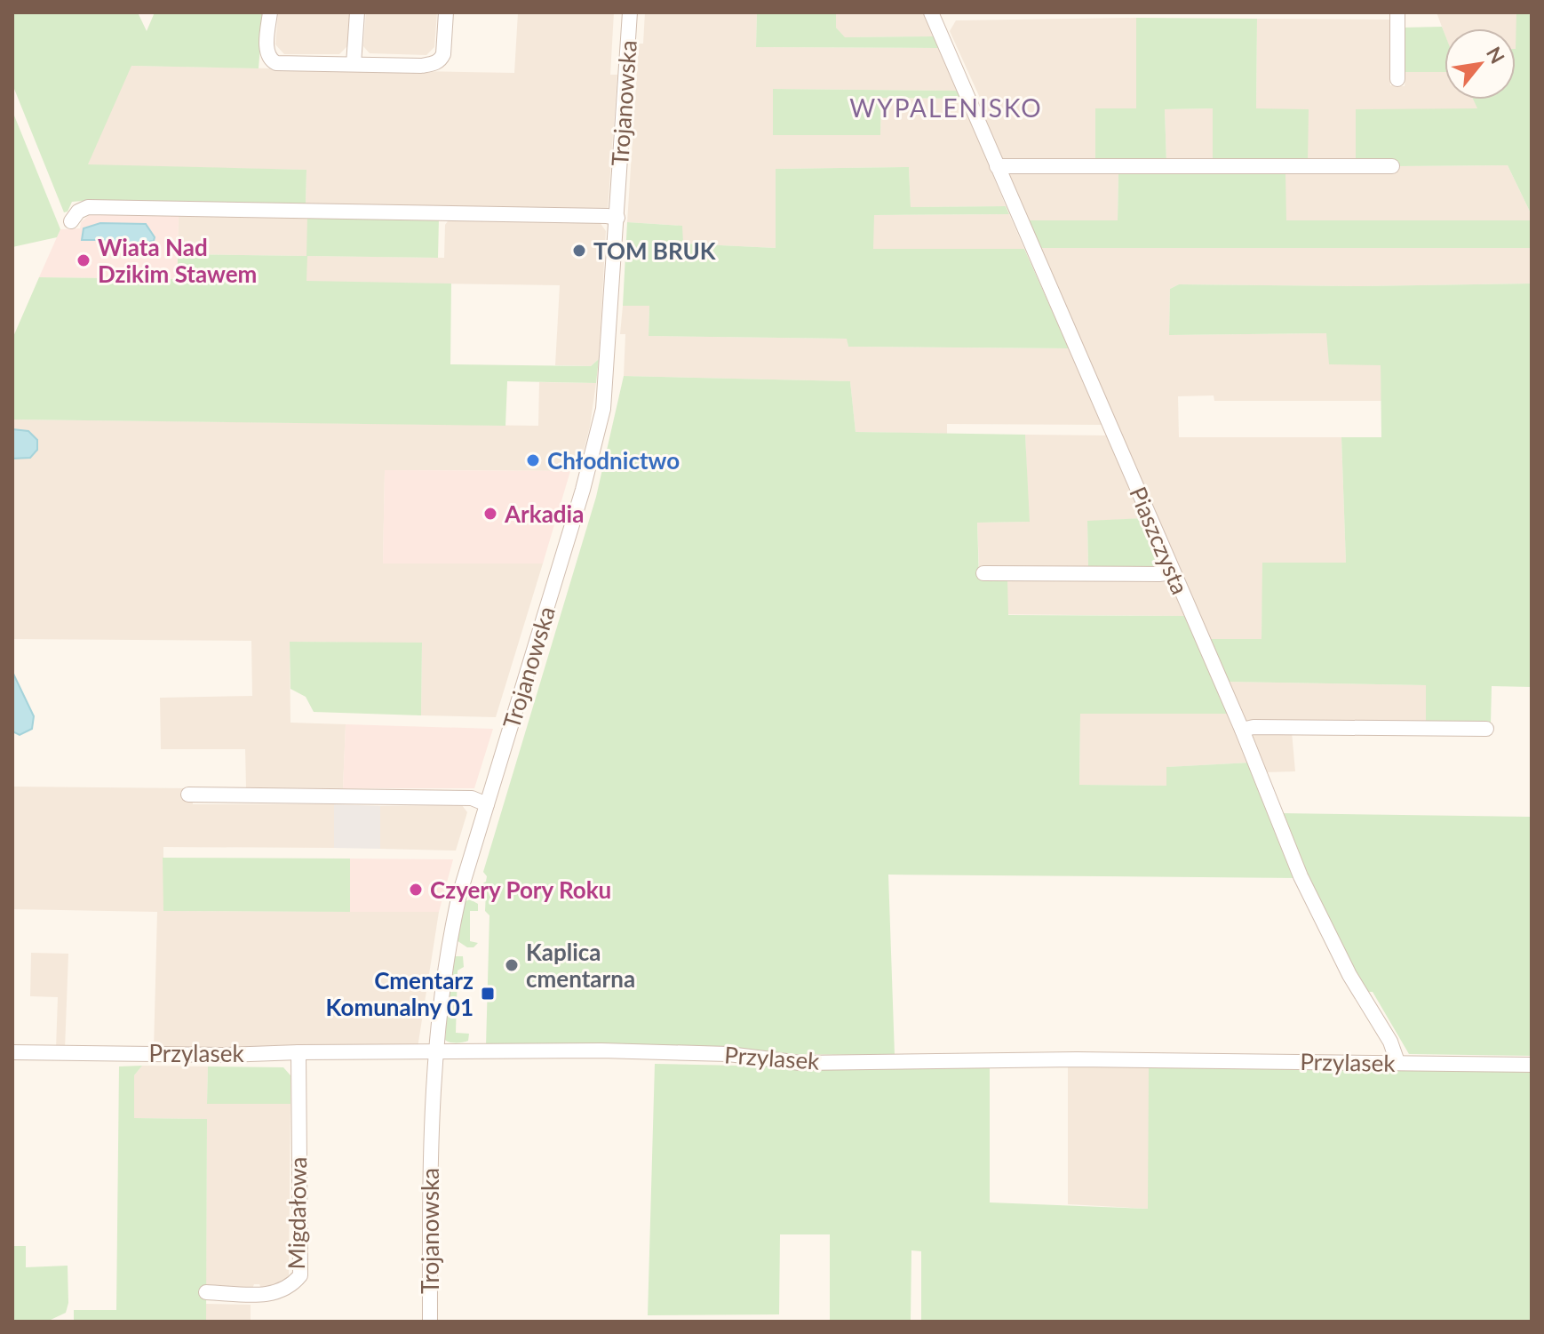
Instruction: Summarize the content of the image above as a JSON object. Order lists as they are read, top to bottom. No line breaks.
{"streets":{"street":["Trojanowska","Piaszczysta","Przylasek","Migdałowa"]},"crossings":[["Trojanowska","Przylasek"],["Piaszczysta","Przylasek"],["Przylasek","Migdałowa"]],"districts":["WYPALENISKO"],"places":{"other":["TOM BRUK","Wiata Nad Dzikim Stawem","Chłodnictwo","Arkadia","Czyery Pory Roku","Kaplica cmentarna"],"transit":["Cmentarz Komunalny 01"]},"north":"top right"}
